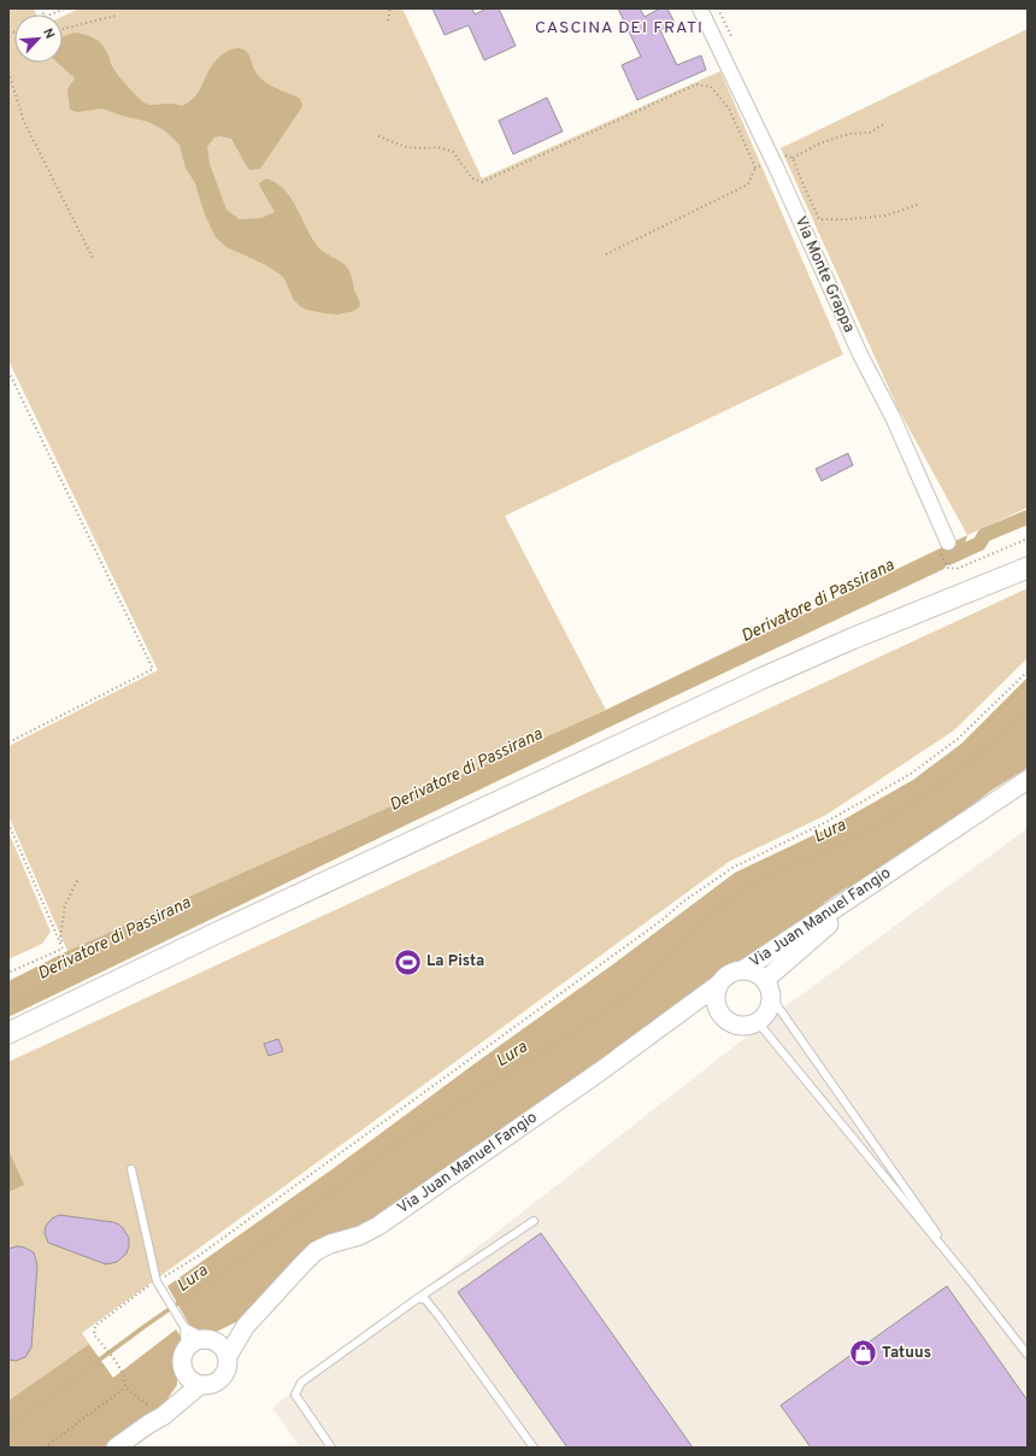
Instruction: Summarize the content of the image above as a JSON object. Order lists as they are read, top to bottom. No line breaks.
{"streets":{"street":["Via Monte Grappa","Via Juan Manuel Fangio"]},"districts":["CASCINA DEI FRATI"],"water":["Derivatore di Passirana","Lura"],"places":{"sports":["La Pista"],"shop":["Tatuus"]},"north":"top right"}
